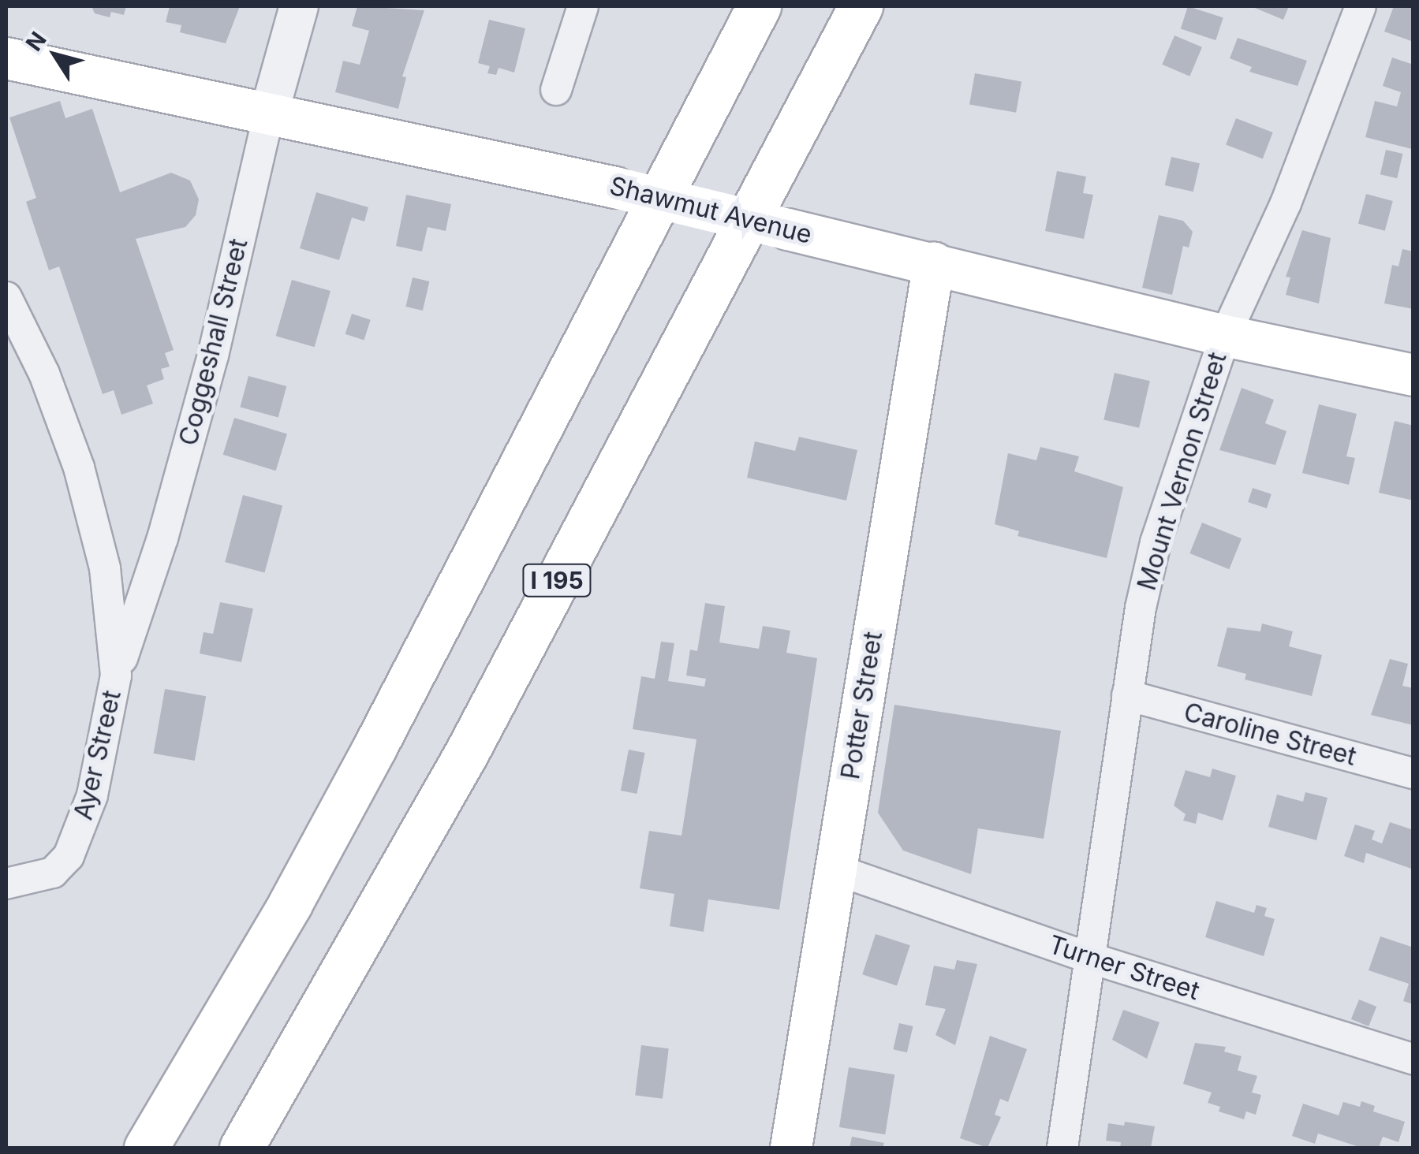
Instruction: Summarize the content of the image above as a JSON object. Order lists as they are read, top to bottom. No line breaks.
{"streets":{"highway":["I 195"],"main road":["Shawmut Avenue","Potter Street"],"street":["Coggeshall Street","Mount Vernon Street","Caroline Street","Ayer Street","Turner Street"]},"crossings":[["Shawmut Avenue","Coggeshall Street"],["Shawmut Avenue","Mount Vernon Street"],["Shawmut Avenue","Potter Street"],["Coggeshall Street","Ayer Street"],["Mount Vernon Street","Caroline Street"],["Mount Vernon Street","Turner Street"],["Potter Street","Turner Street"]],"north":"top left"}
